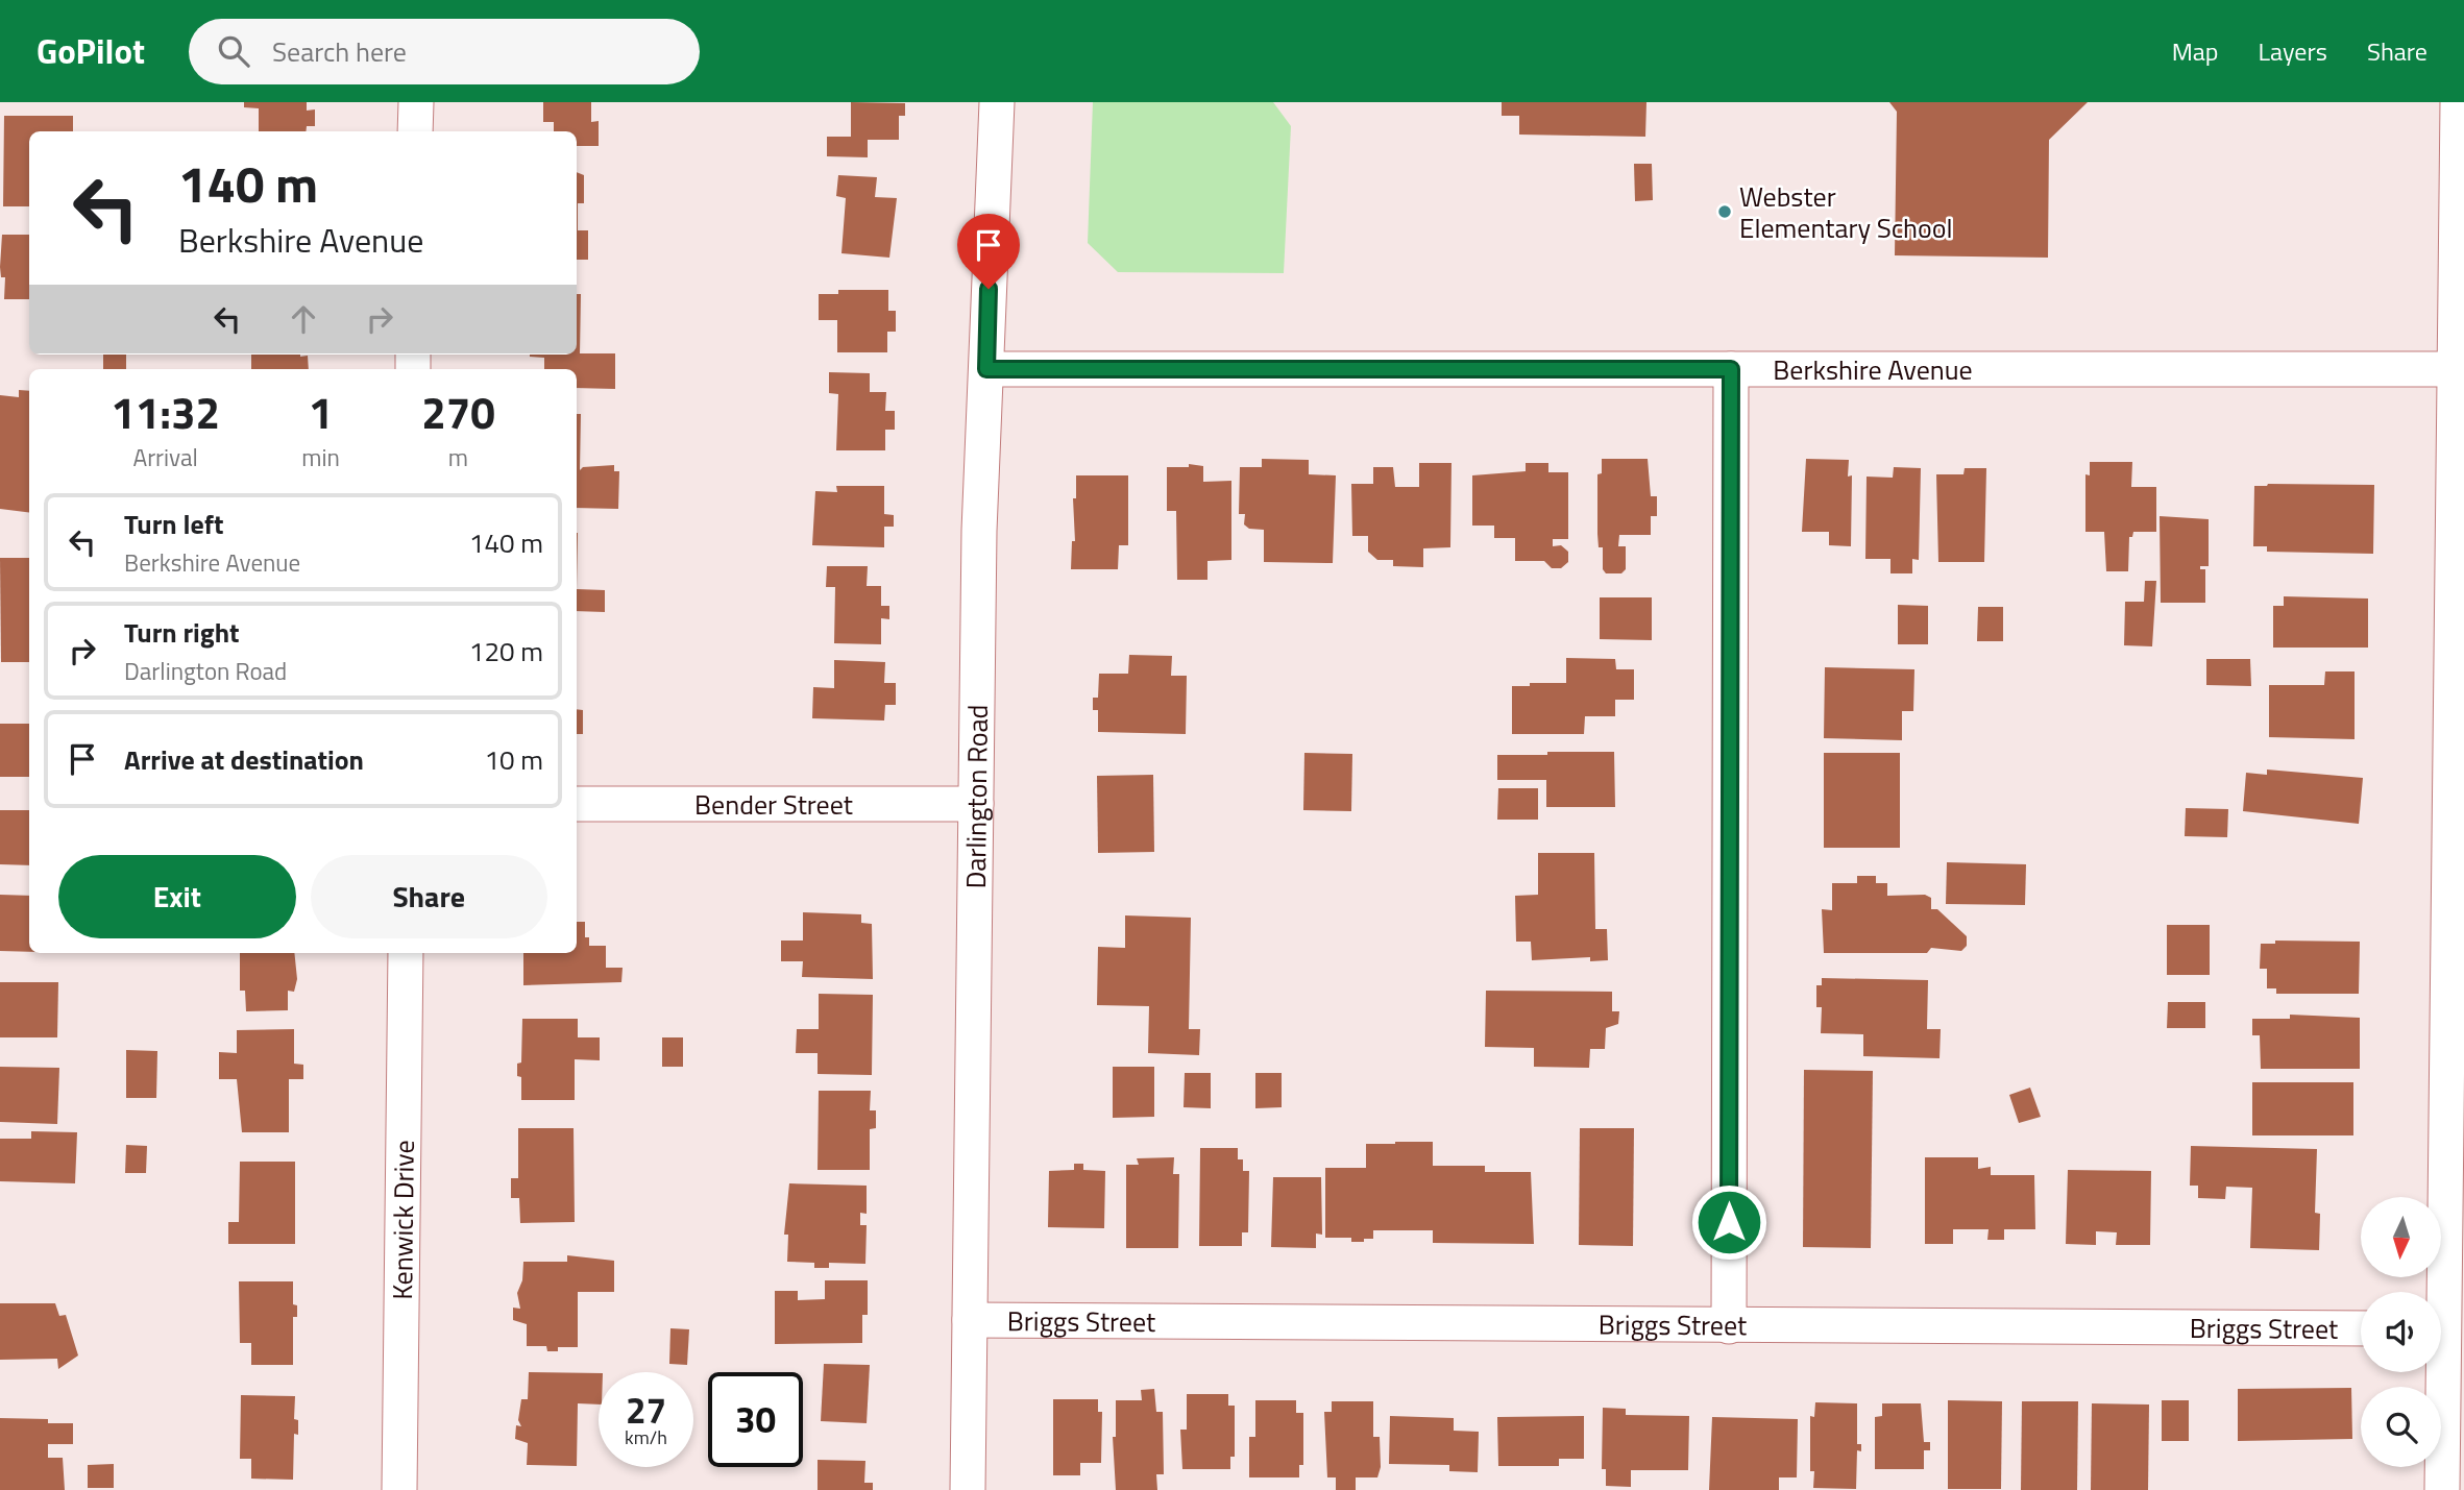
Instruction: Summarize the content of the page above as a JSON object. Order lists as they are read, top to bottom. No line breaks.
{"streets":{"street":["Berkshire Avenue","Darlington Road","Bender Street","Kenwick Drive","Briggs Street"]},"crossings":[["Berkshire Avenue","Darlington Road"],["Darlington Road","Bender Street"],["Darlington Road","Briggs Street"]],"places":["Webster Elementary School"],"north":"bottom","page":{"header":"GoPilot","search":"Search here","nav":["Map","Layers","Share"],"turn":["140 m","Berkshire Avenue"],"eta":["11:32","Arrival","1","min","270","m"],"list":[{"name":"Turn left","note":"Berkshire Avenue","value":"140 m"},{"name":"Turn right","note":"Darlington Road","value":"120 m"},{"name":"Arrive at destination","value":"10 m"}],"buttons":["Exit","Share"],"speed":"27 km/h","limit":"30"}}
